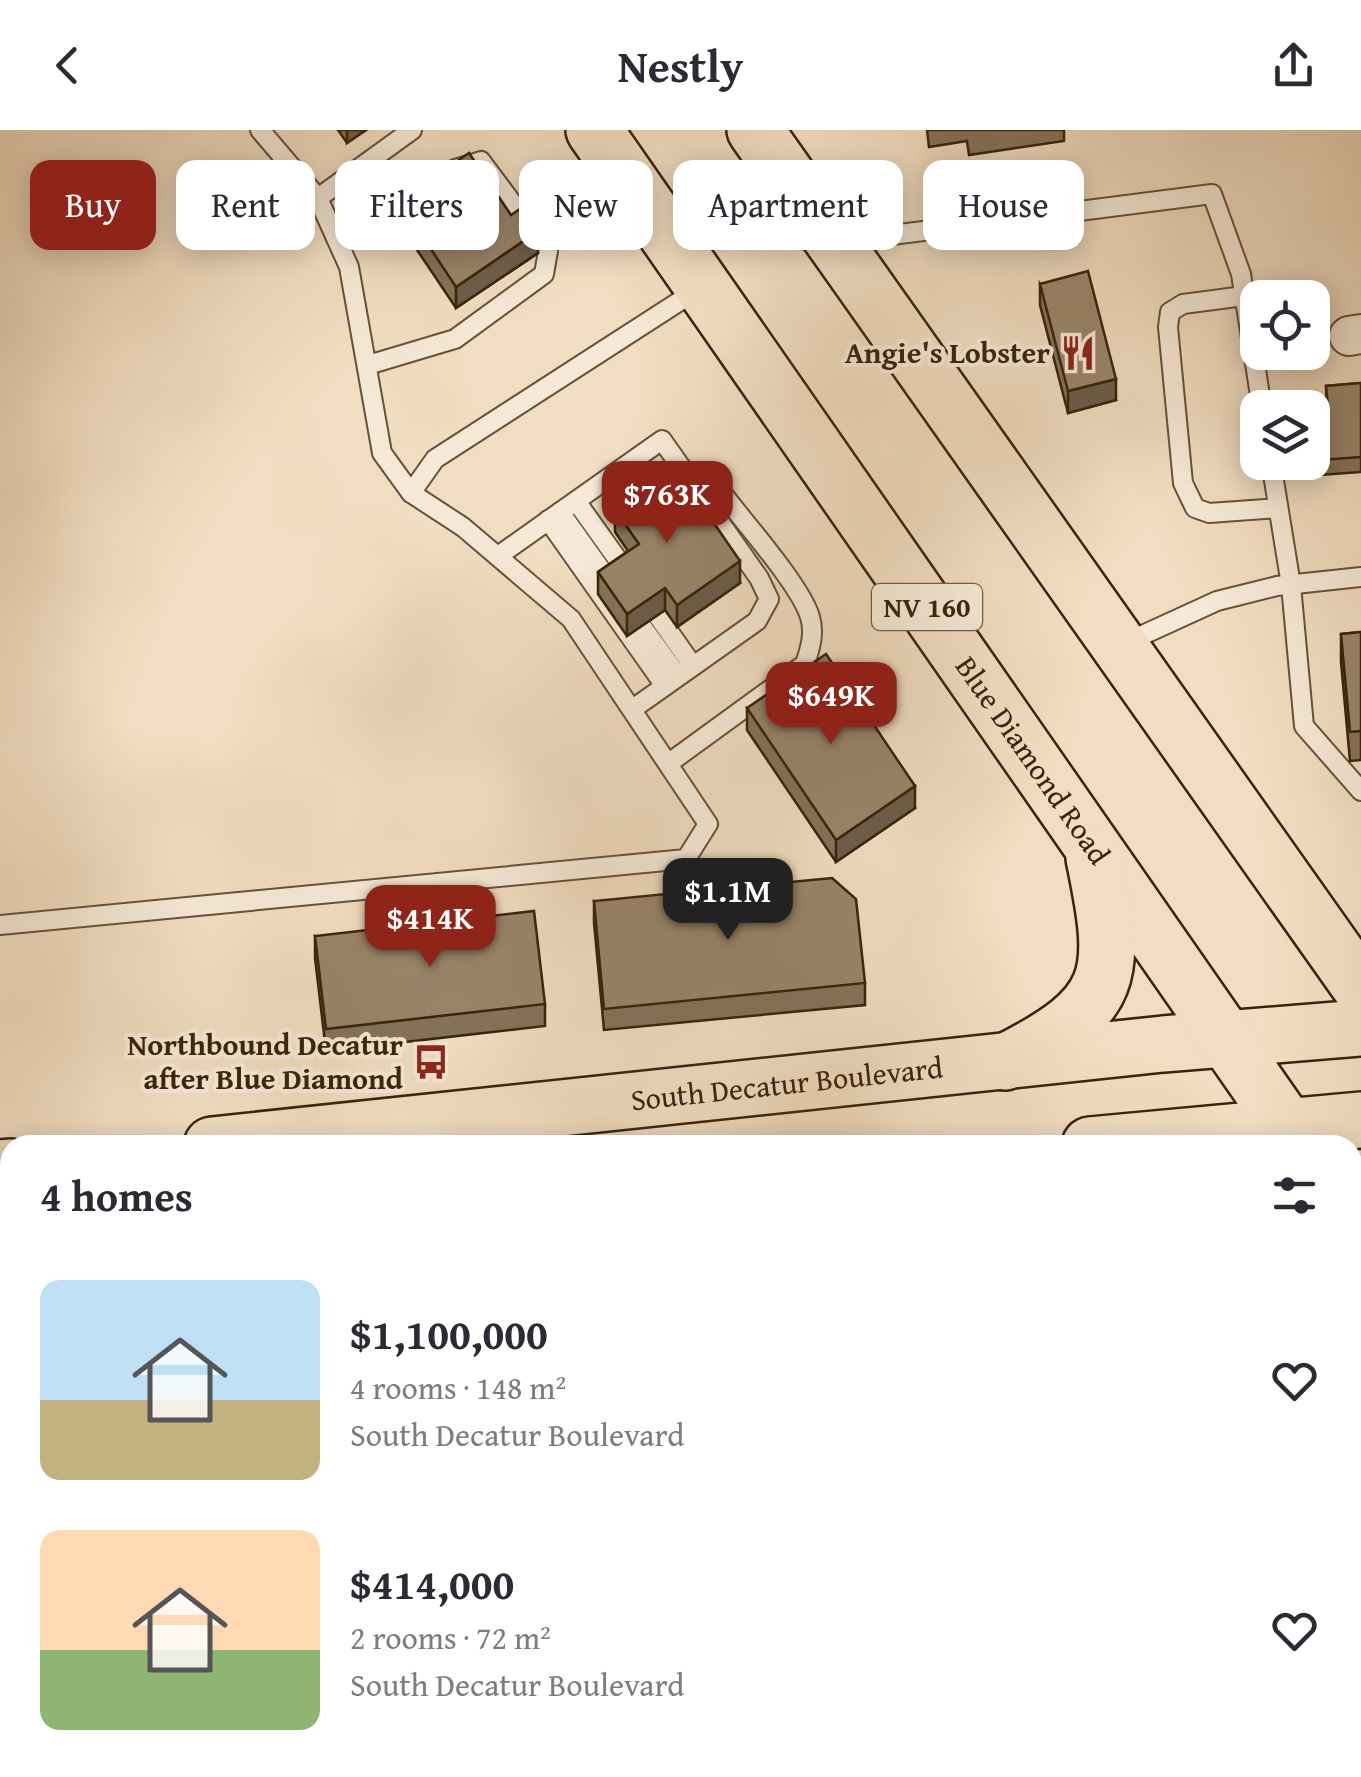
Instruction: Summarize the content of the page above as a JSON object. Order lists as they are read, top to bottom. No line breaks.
{"streets":{"main road":["NV 160","Blue Diamond Road","South Decatur Boulevard"]},"crossings":[["Blue Diamond Road","South Decatur Boulevard"]],"places":{"restaurant":["Angie's Lobster"],"bus stop":["Northbound Decatur after Blue Diamond"]},"page":{"header":"Nestly","chip":["Buy","Rent","Filters","New","Apartment","House"],"price":["$763K","$649K","$1.1M","$414K"],"heading":"4 homes","list":[{"name":"$1,100,000","note":"4 rooms · 148 m² · South Decatur Boulevard"},{"name":"$414,000","note":"2 rooms · 72 m² · South Decatur Boulevard"}]}}
